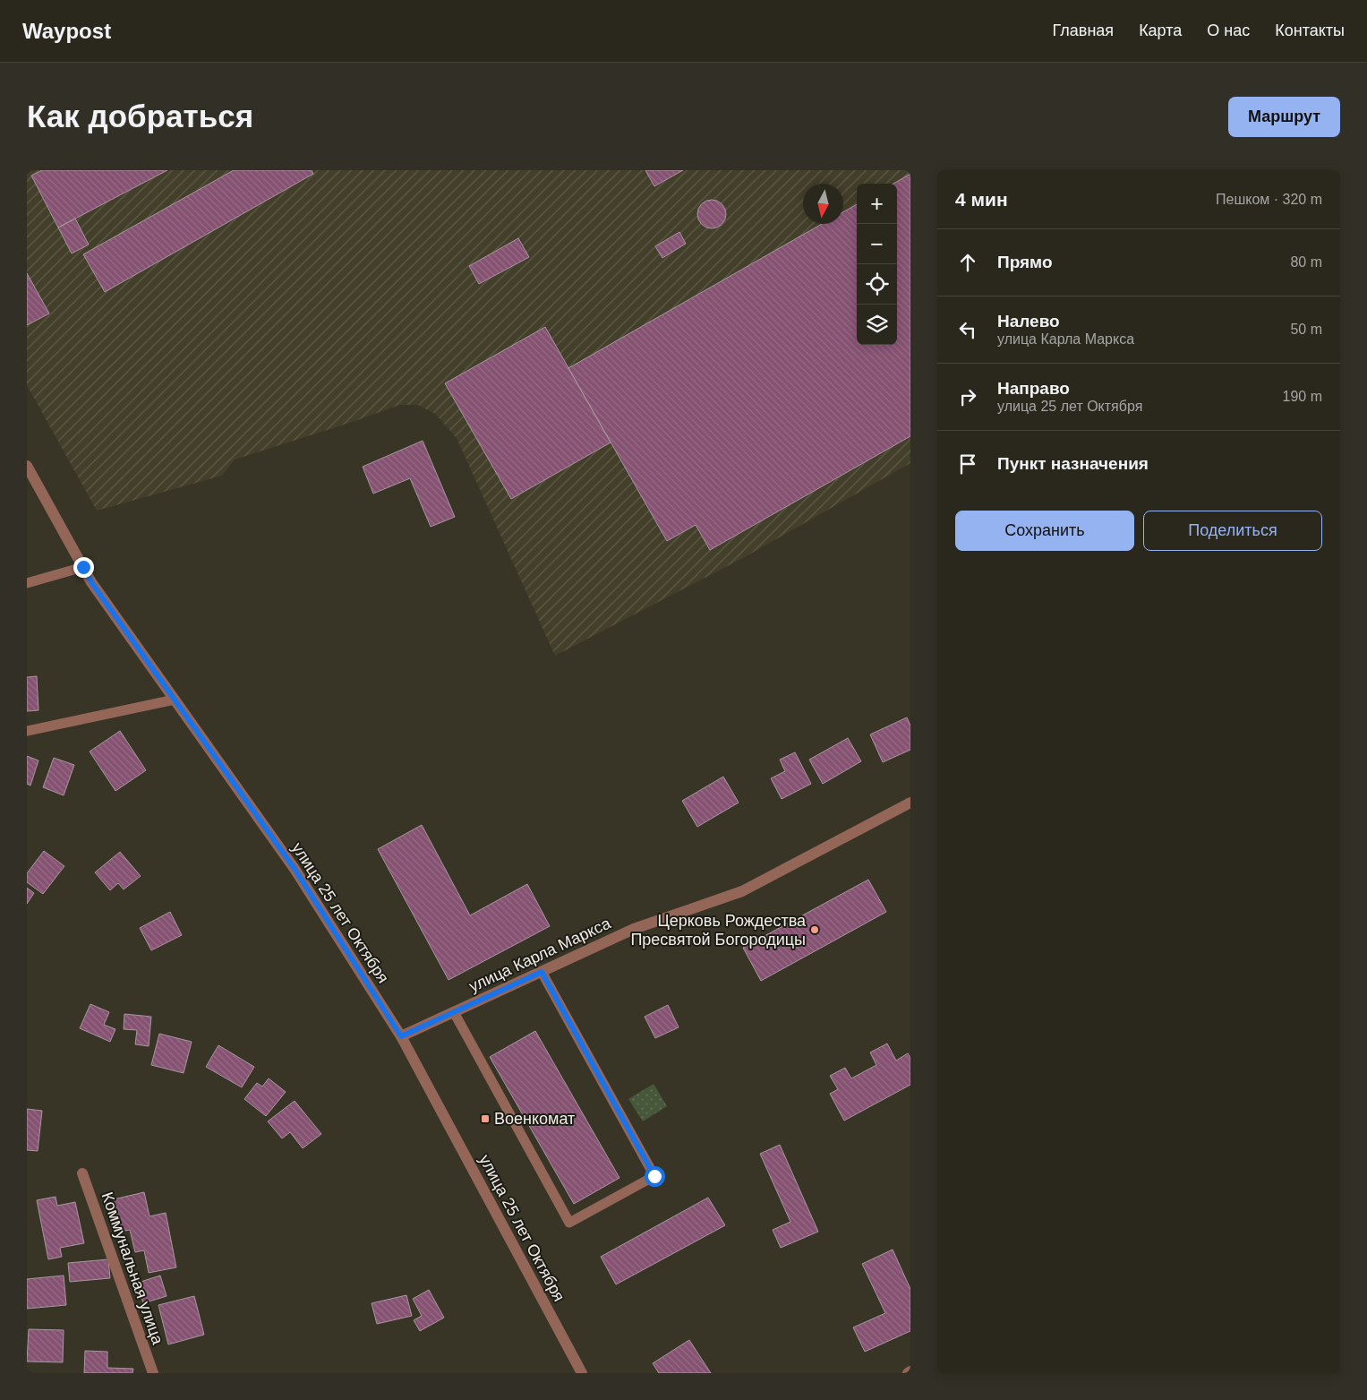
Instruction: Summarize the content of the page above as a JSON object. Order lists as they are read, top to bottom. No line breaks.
{"streets":{"street":["улица 25 лет Октября","улица Карла Маркса","Коммунальная улица"]},"crossings":[["улица 25 лет Октября","улица Карла Маркса"]],"places":{"other":["Церковь Рождества Пресвятой Богородицы"],"transit":["Военкомат"]},"north":"bottom","page":{"header":"Waypost","nav":["Главная","Карта","О нас","Контакты"],"buttons":["Маршрут",["Сохранить","Поделиться"]],"title":"Как добраться","heading":["4 мин","Пешком · 320 m"],"map_buttons":["+","−"],"list":[["Прямо","80 m"],["Налево","улица Карла Маркса","50 m"],["Направо","улица 25 лет Октября","190 m"],"Пункт назначения"]}}
